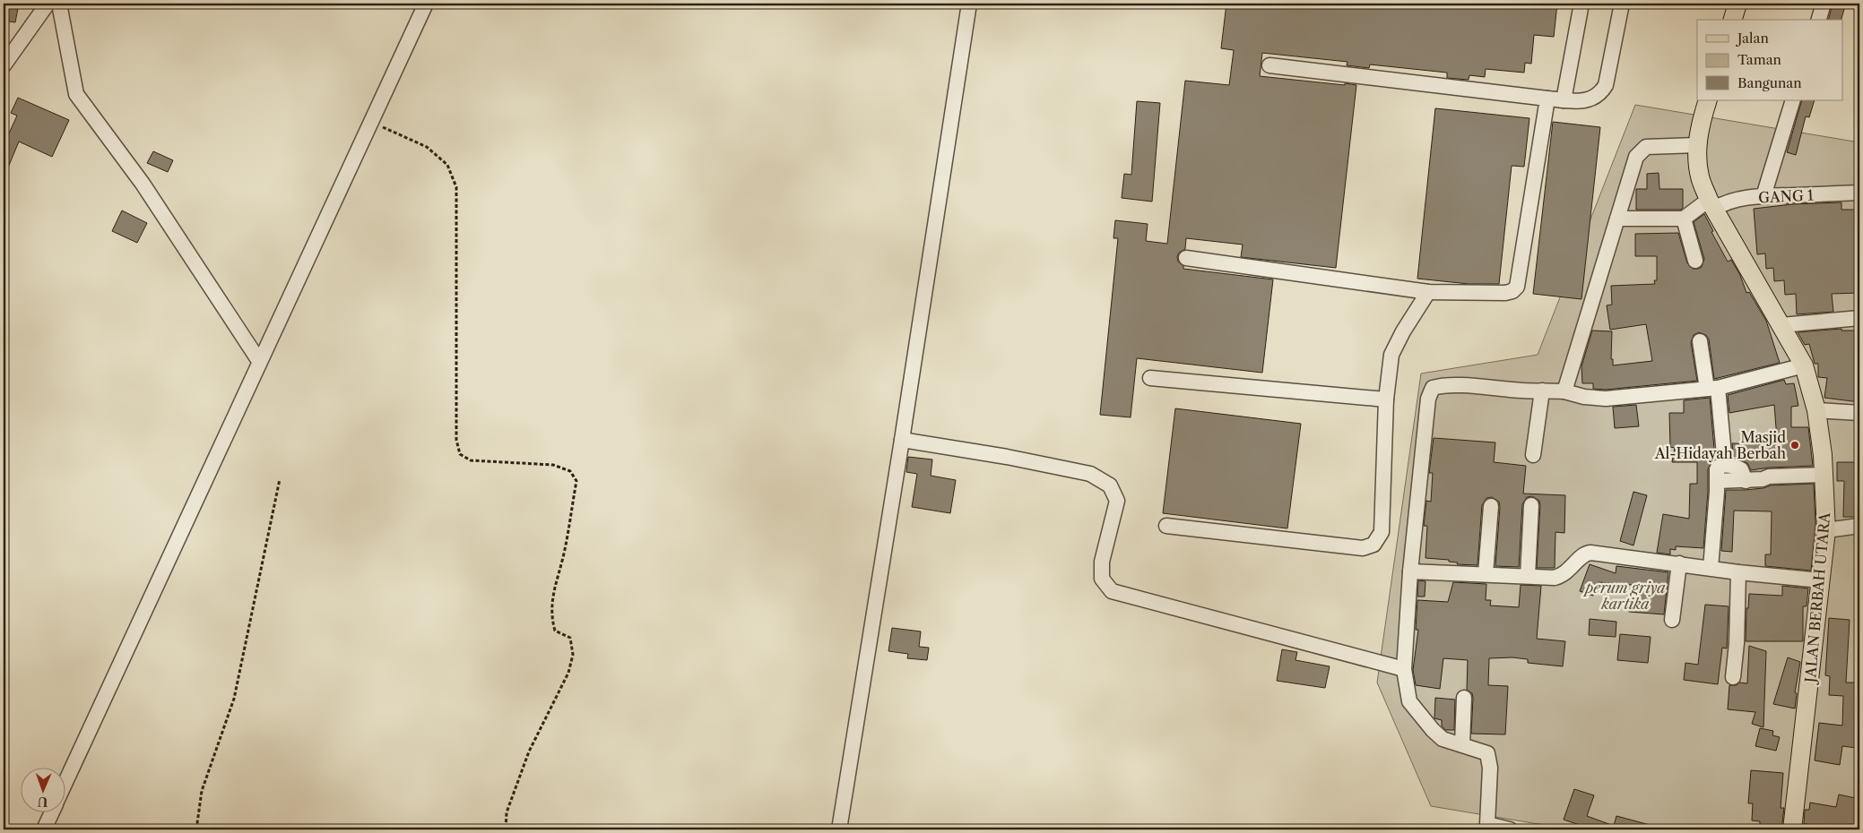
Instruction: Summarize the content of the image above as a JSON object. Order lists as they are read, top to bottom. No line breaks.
{"streets":{"main road":["JALAN BERBAH UTARA"],"street":["GANG 1"]},"crossings":[["GANG 1","JALAN BERBAH UTARA"]],"parks":["perum griya kartika"],"places":["Masjid Al-Hidayah Berbah"],"legend":["Jalan","Taman","Bangunan"],"north":"bottom"}
